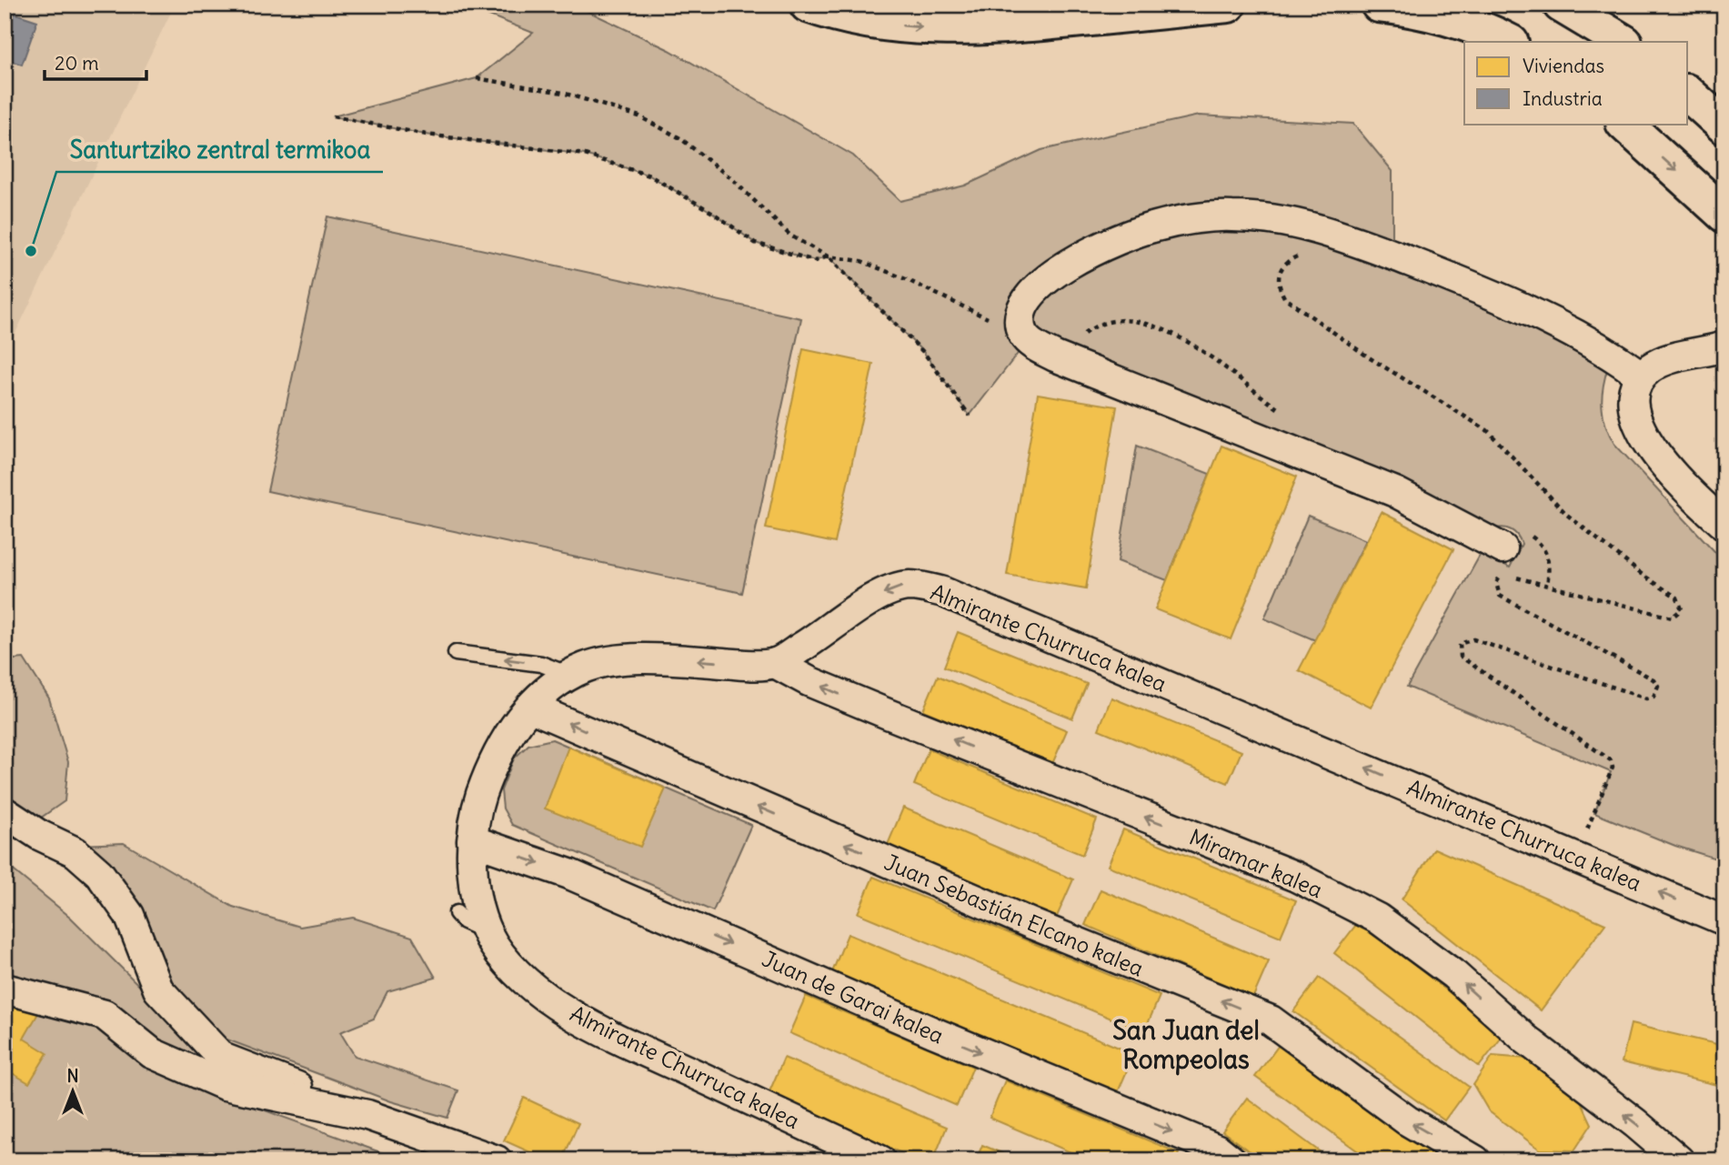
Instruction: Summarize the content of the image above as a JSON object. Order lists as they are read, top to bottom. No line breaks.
{"streets":{"street":["Almirante Churruca kalea","Miramar kalea","Juan Sebastián Elcano kalea","Juan de Garai kalea"]},"crossings":[["Almirante Churruca kalea","Miramar kalea"],["Almirante Churruca kalea","Juan Sebastián Elcano kalea"],["Almirante Churruca kalea","Juan de Garai kalea"]],"one_way":["Almirante Churruca kalea","Miramar kalea","Juan Sebastián Elcano kalea","Juan de Garai kalea"],"districts":["San Juan del Rompeolas"],"places":["Santurtziko zentral termikoa"],"legend":["Viviendas","Industria"],"scale_bar":"20 m","north":"top"}
